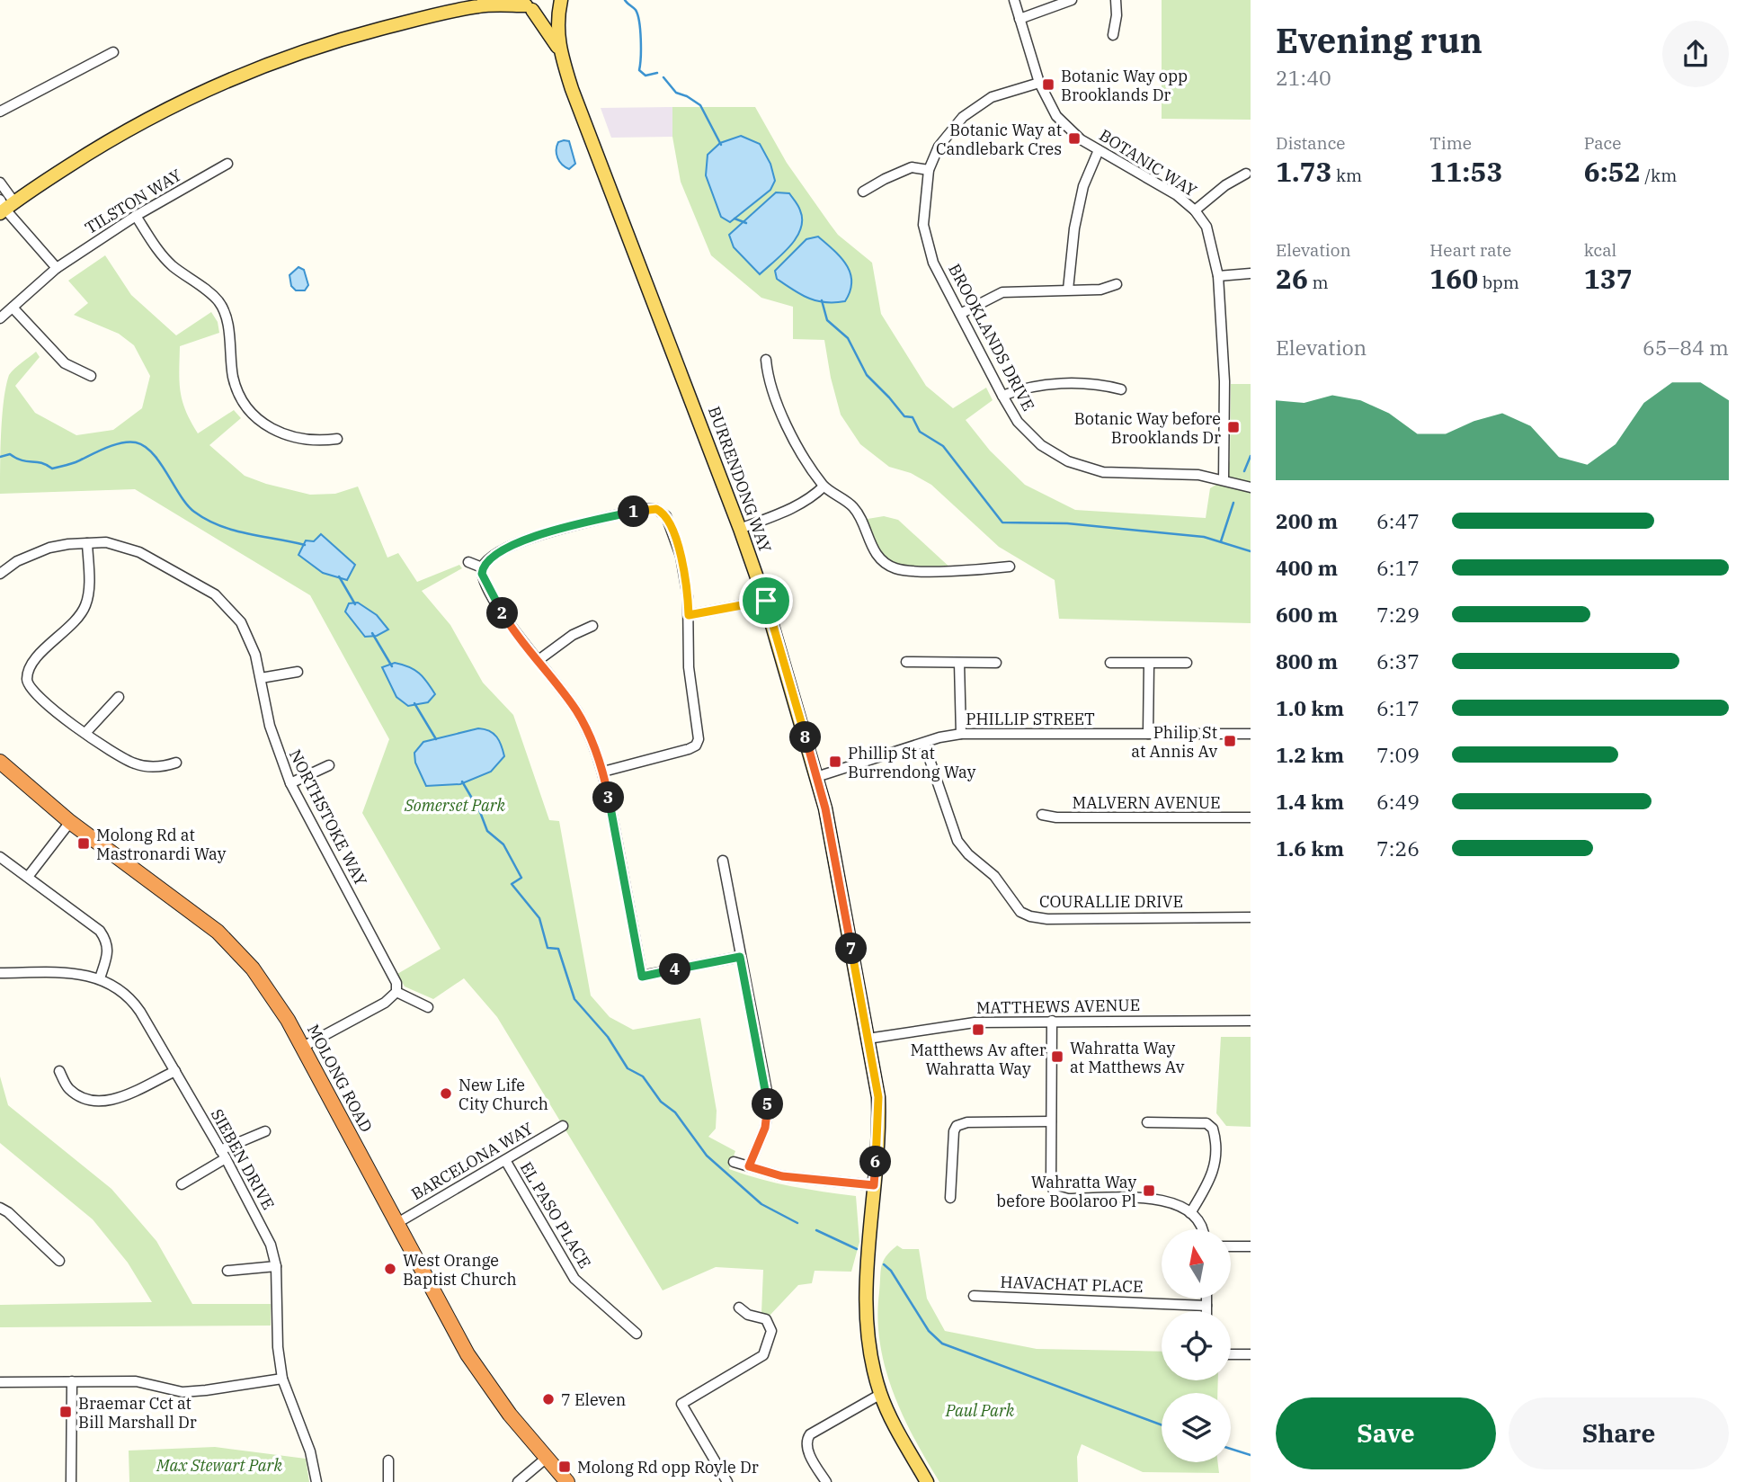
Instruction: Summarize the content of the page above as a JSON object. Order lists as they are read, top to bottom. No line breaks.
{"streets":{"highway":["MOLONG ROAD"],"main road":["BURRENDONG WAY"],"street":["BOTANIC WAY","TILSTON WAY","BROOKLANDS DRIVE","PHILLIP STREET","MALVERN AVENUE","NORTHSTOKE WAY","COURALLIE DRIVE","MATTHEWS AVENUE","SIEBEN DRIVE","BARCELONA WAY","EL PASO PLACE","HAVACHAT PLACE"]},"crossings":[["BOTANIC WAY","BROOKLANDS DRIVE"],["BURRENDONG WAY","PHILLIP STREET"],["BURRENDONG WAY","MATTHEWS AVENUE"],["PHILLIP STREET","COURALLIE DRIVE"],["MOLONG ROAD","BARCELONA WAY"],["BARCELONA WAY","EL PASO PLACE"]],"parks":["Somerset Park","Paul Park","Max Stewart Park"],"places":{"transit":["Botanic Way opp Brooklands Dr","Botanic Way at Candlebark Cres","Botanic Way before Brooklands Dr","Philip St at Annis Av","Phillip St at Burrendong Way","Molong Rd at Mastronardi Way","Matthews Av after Wahratta Way","Wahratta Way at Matthews Av","Wahratta Way before Boolaroo Pl","Braemar Cct at Bill Marshall Dr","Molong Rd opp Royle Dr"],"other":["New Life City Church","West Orange Baptist Church","7 Eleven"]},"north":"top","page":{"heading":["Evening run","21:40"],"stats":[["Distance","1.73 km"],["Time","11:53"],["Pace","6:52 /km"],["Elevation","26 m"],["Heart rate","160 bpm"],["kcal","137"]],"chart":["Elevation","65–84 m"],"pins":["1","2","8","3","7","4","5","6"],"list":[{"name":"200 m","note":"6:47"},{"name":"400 m","note":"6:17"},{"name":"600 m","note":"7:29"},{"name":"800 m","note":"6:37"},{"name":"1.0 km","note":"6:17"},{"name":"1.2 km","note":"7:09"},{"name":"1.4 km","note":"6:49"},{"name":"1.6 km","note":"7:26"}],"buttons":["Save","Share"]}}
